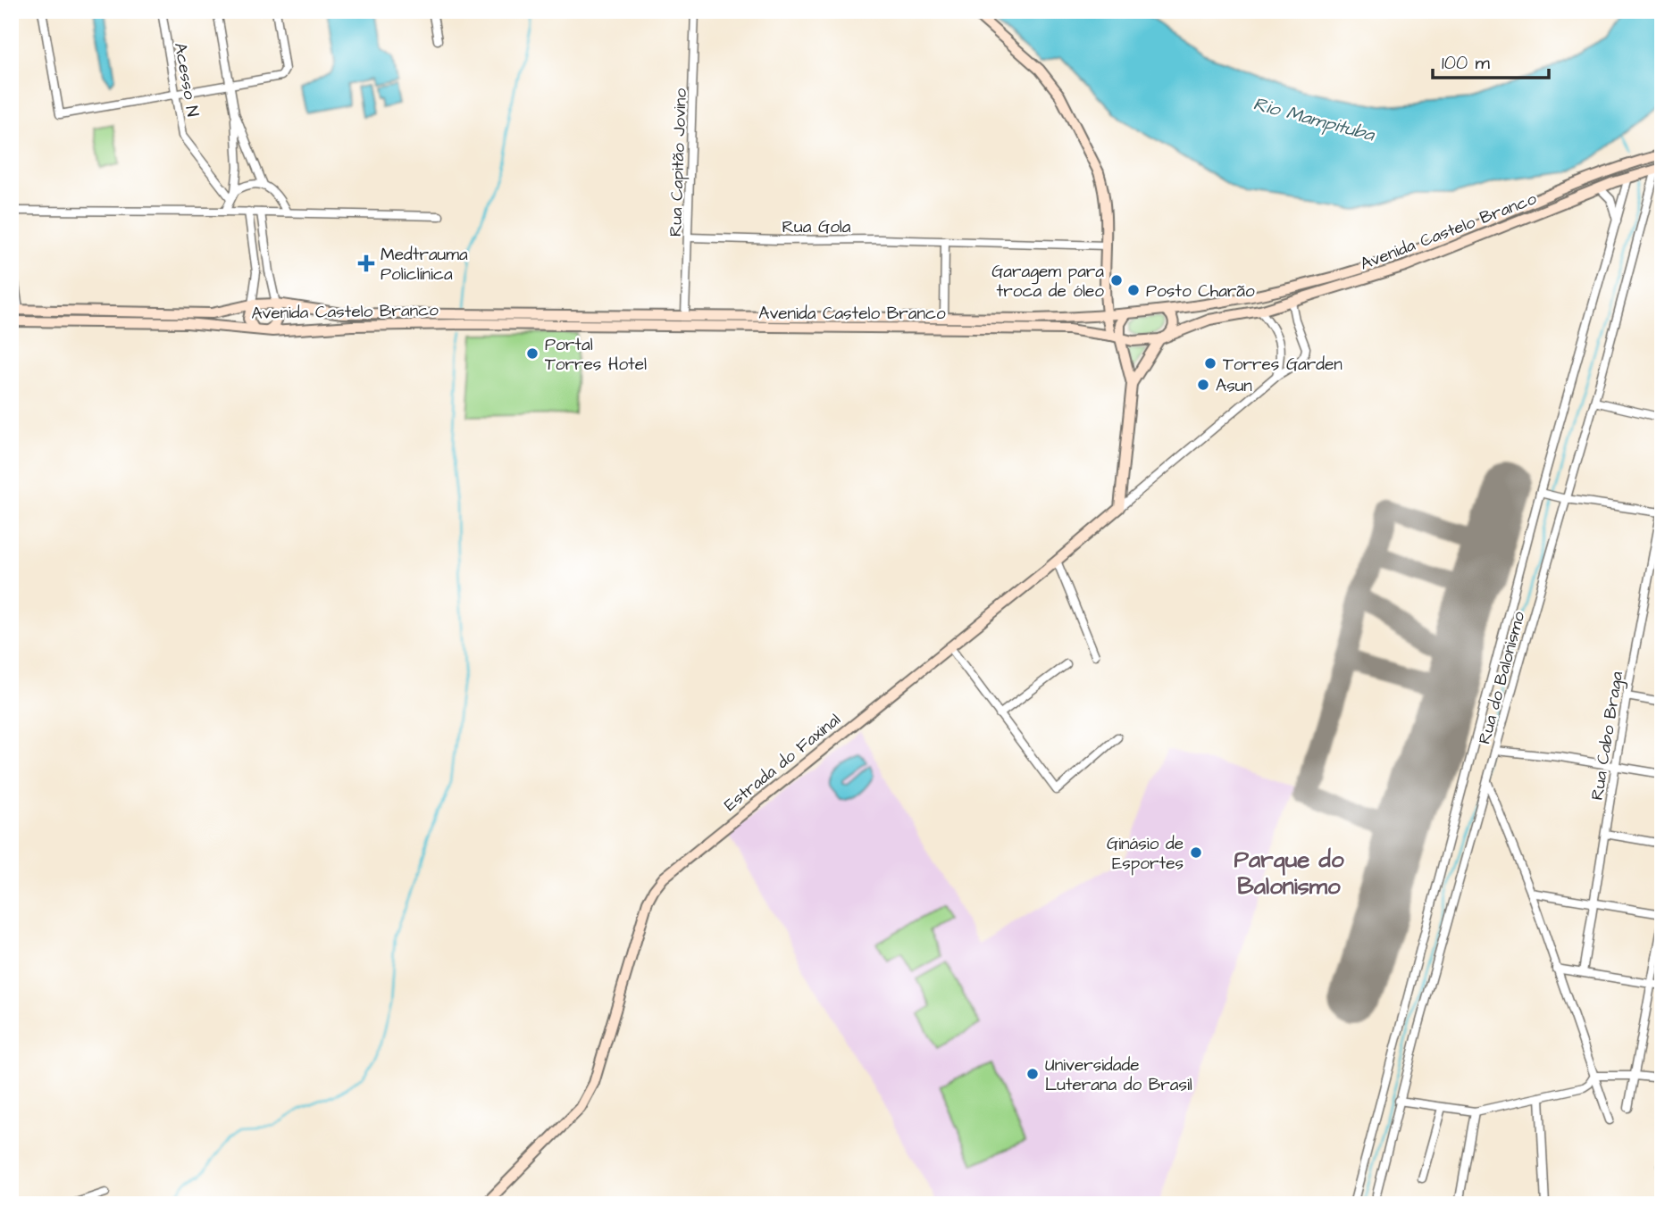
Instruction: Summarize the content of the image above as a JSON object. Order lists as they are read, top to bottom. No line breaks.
{"streets":{"main road":["Avenida Castelo Branco","Estrada do Faxinal"],"street":["Acesso N","Rua Capitão Jovino","Rua Gola","Rua do Balonismo","Rua Cabo Braga"]},"crossings":[["Rua Capitão Jovino","Rua Gola"],["Rua Capitão Jovino","Avenida Castelo Branco"],["Avenida Castelo Branco","Rua do Balonismo"]],"districts":["Parque do Balonismo"],"water":["Rio Mampituba"],"places":{"health":["Medtrauma Policlínica"],"other":["Garagem para troca de óleo","Posto Charão","Portal Torres Hotel","Torres Garden","Asun","Ginásio de Esportes","Universidade Luterana do Brasil"]},"scale_bar":"100 m"}
